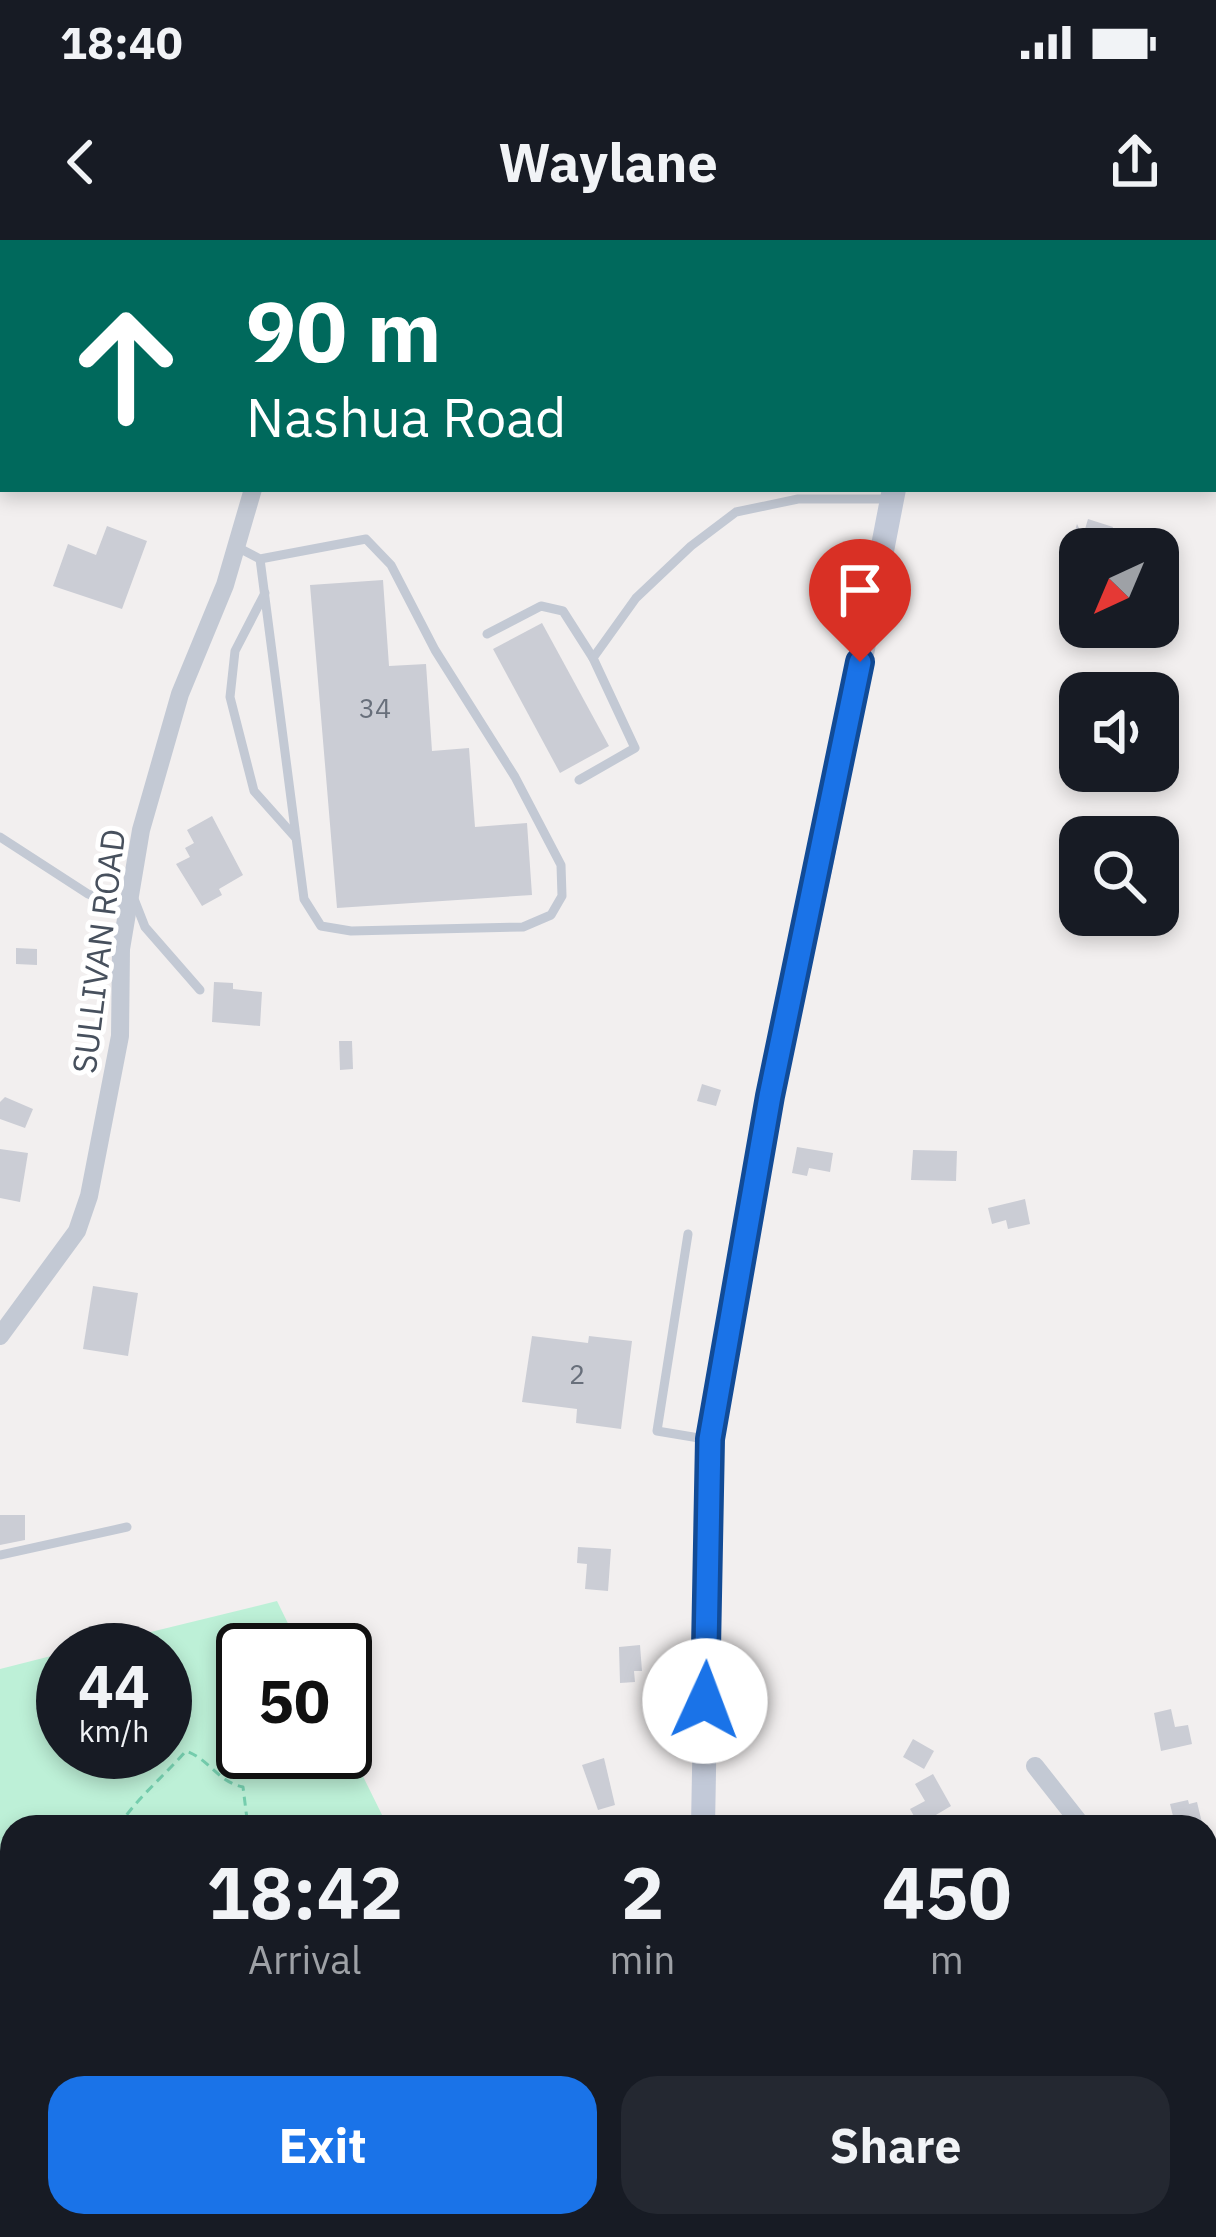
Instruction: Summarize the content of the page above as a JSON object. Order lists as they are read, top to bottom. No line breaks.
{"streets":{"street":["SULLIVAN ROAD"]},"house_numbers":["34","2"],"north":"bottom left","page":{"status":"18:40","header":"Waylane","turn":["90 m","Nashua Road"],"speed":"44 km/h","limit":"50","eta":["18:42","Arrival","2","min","450","m"],"buttons":["Exit","Share"]}}
